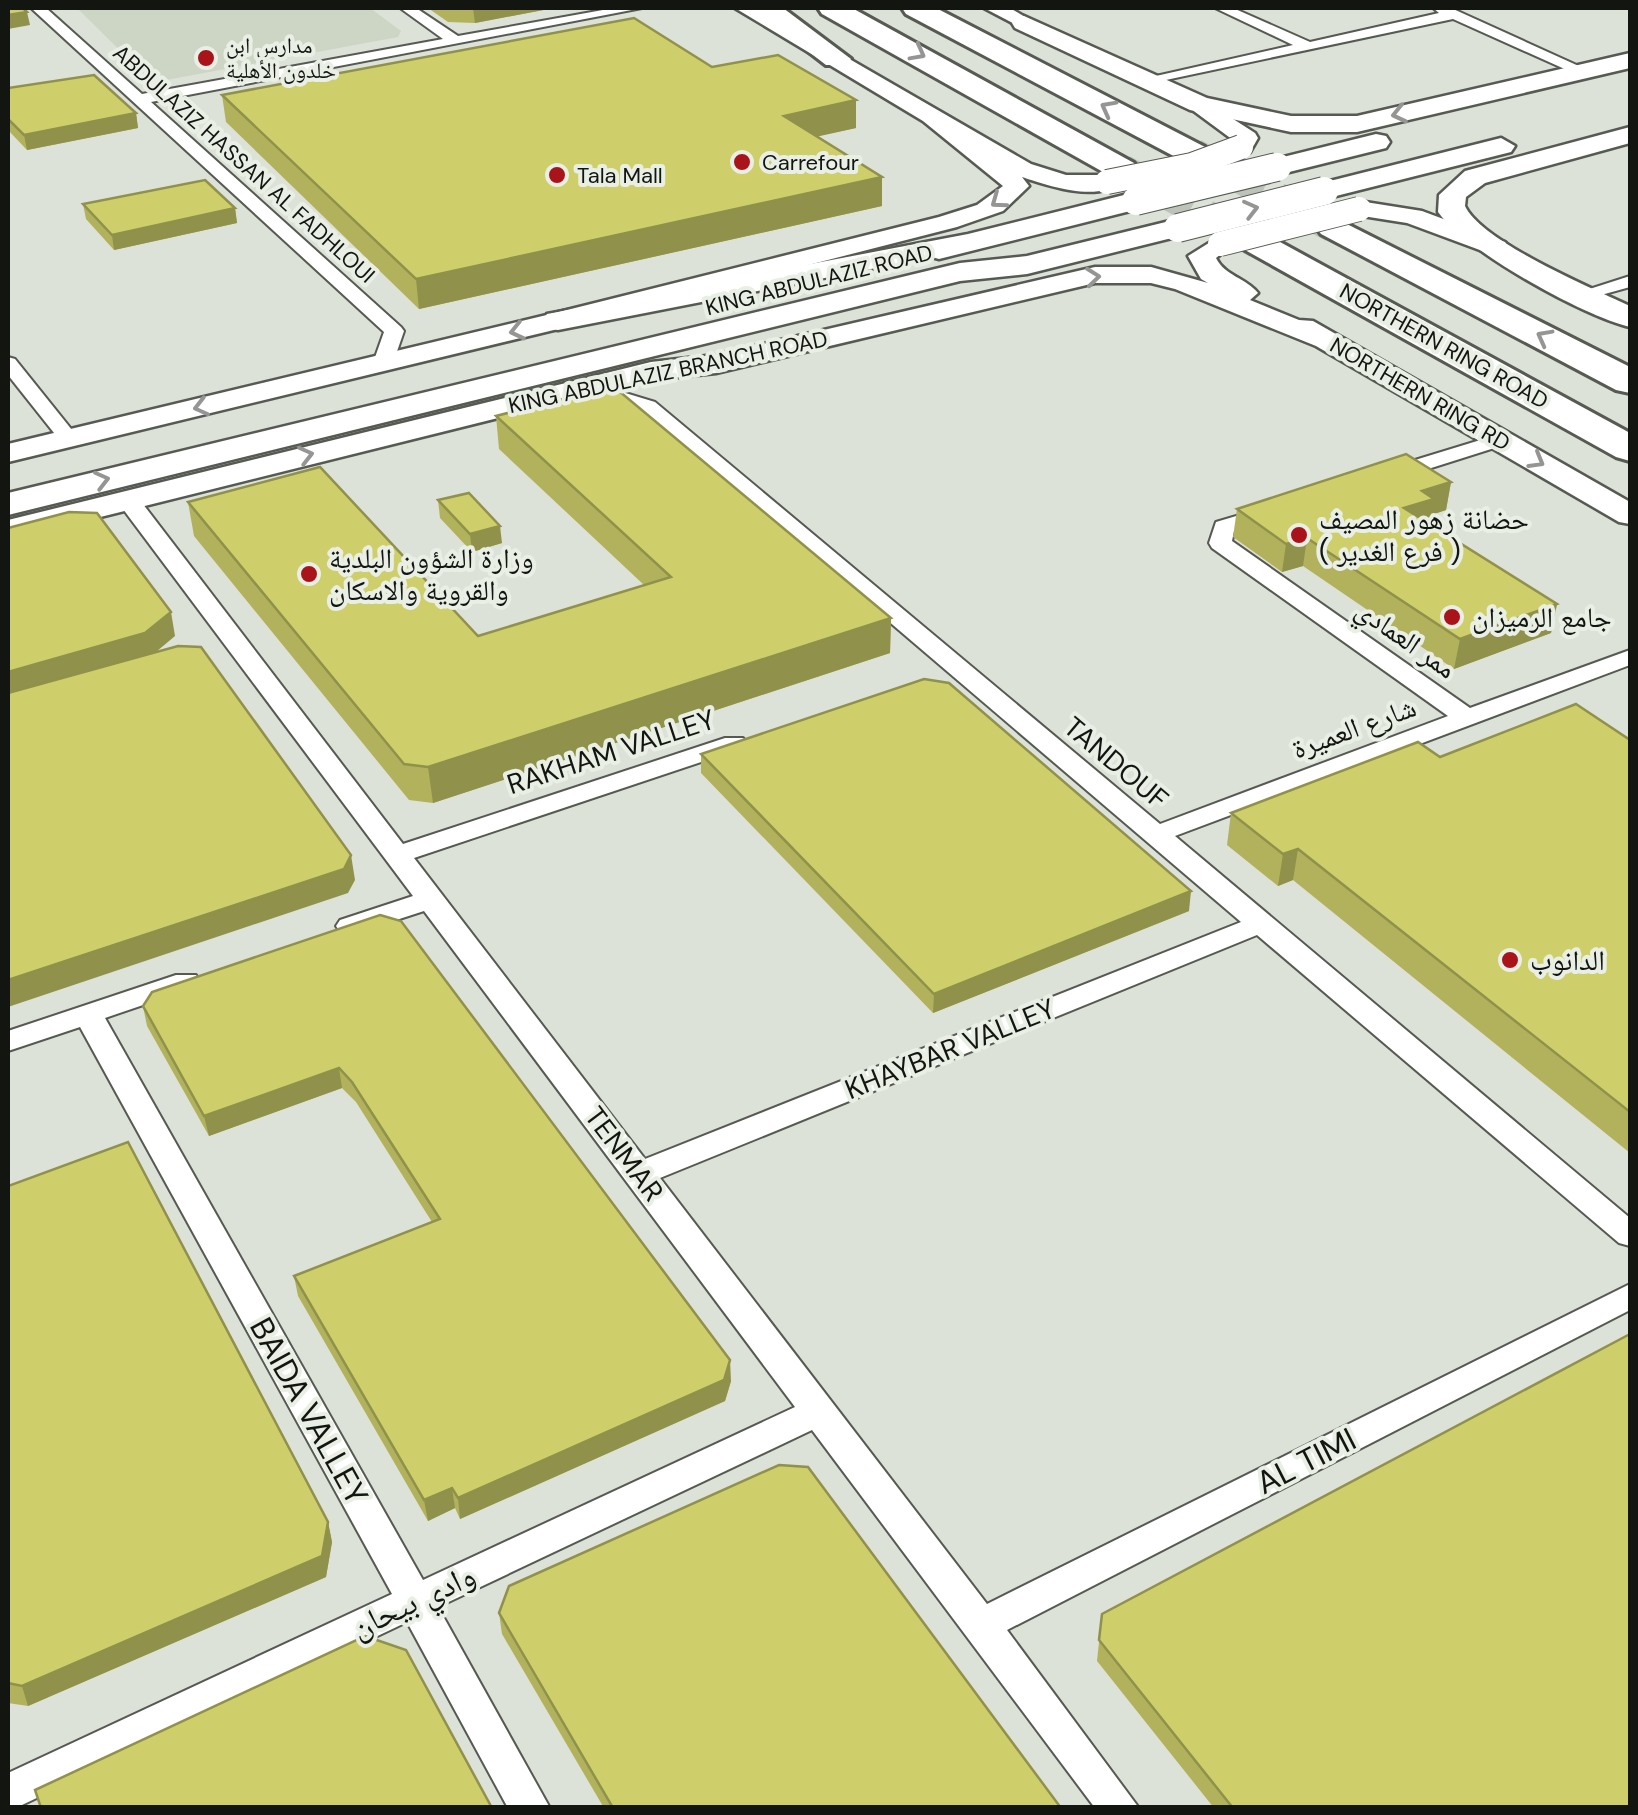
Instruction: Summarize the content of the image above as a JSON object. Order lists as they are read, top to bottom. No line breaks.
{"streets":{"highway":["NORTHERN RING ROAD"],"main road":["KING ABDULAZIZ ROAD"],"street":["ABDULAZIZ HASSAN AL FADHLOUI","KING ABDULAZIZ BRANCH ROAD","NORTHERN RING RD","ممر العمادي","شارع العميرة","RAKHAM VALLEY","TANDOUF","KHAYBAR VALLEY","TENMAR","BAIDA VALLEY","AL TIMI","وادي بيحان"]},"crossings":[["NORTHERN RING ROAD","NORTHERN RING RD"],["KING ABDULAZIZ BRANCH ROAD","NORTHERN RING RD"],["KING ABDULAZIZ BRANCH ROAD","TANDOUF"],["KING ABDULAZIZ BRANCH ROAD","TENMAR"],["ممر العمادي","شارع العميرة"],["شارع العميرة","TANDOUF"],["RAKHAM VALLEY","TENMAR"],["TANDOUF","KHAYBAR VALLEY"],["KHAYBAR VALLEY","TENMAR"],["TENMAR","AL TIMI"],["TENMAR","وادي بيحان"],["BAIDA VALLEY","وادي بيحان"]],"places":["مدارس ابن خلدون الأهلية","Carrefour","Tala Mall","حضانة زهور المصيف ( فرع الغدير )","وزارة الشؤون البلدية والقروية والاسكان","جامع الرميزان","الدانوب"]}
